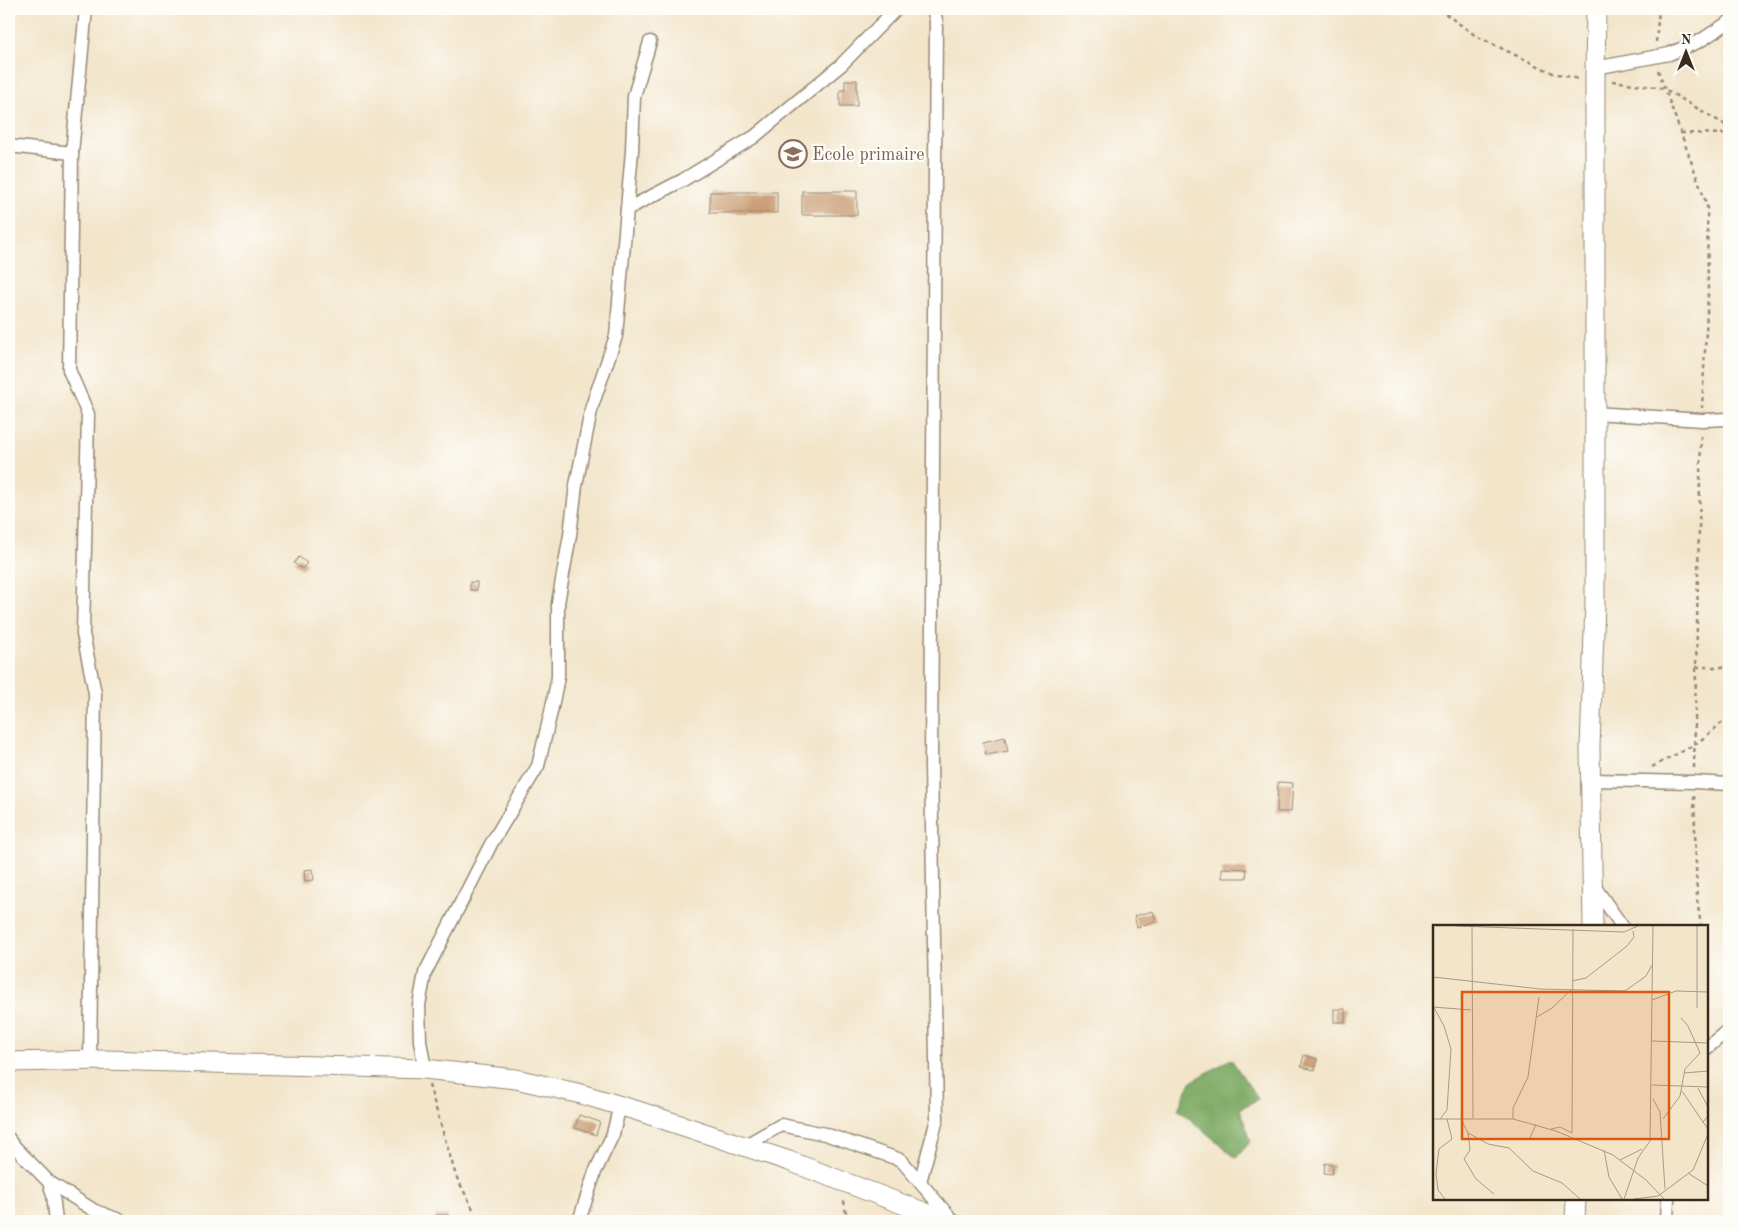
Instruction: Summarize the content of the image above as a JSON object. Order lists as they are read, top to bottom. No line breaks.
{"places":{"school or university":["Ecole primaire"]},"north":"top"}
